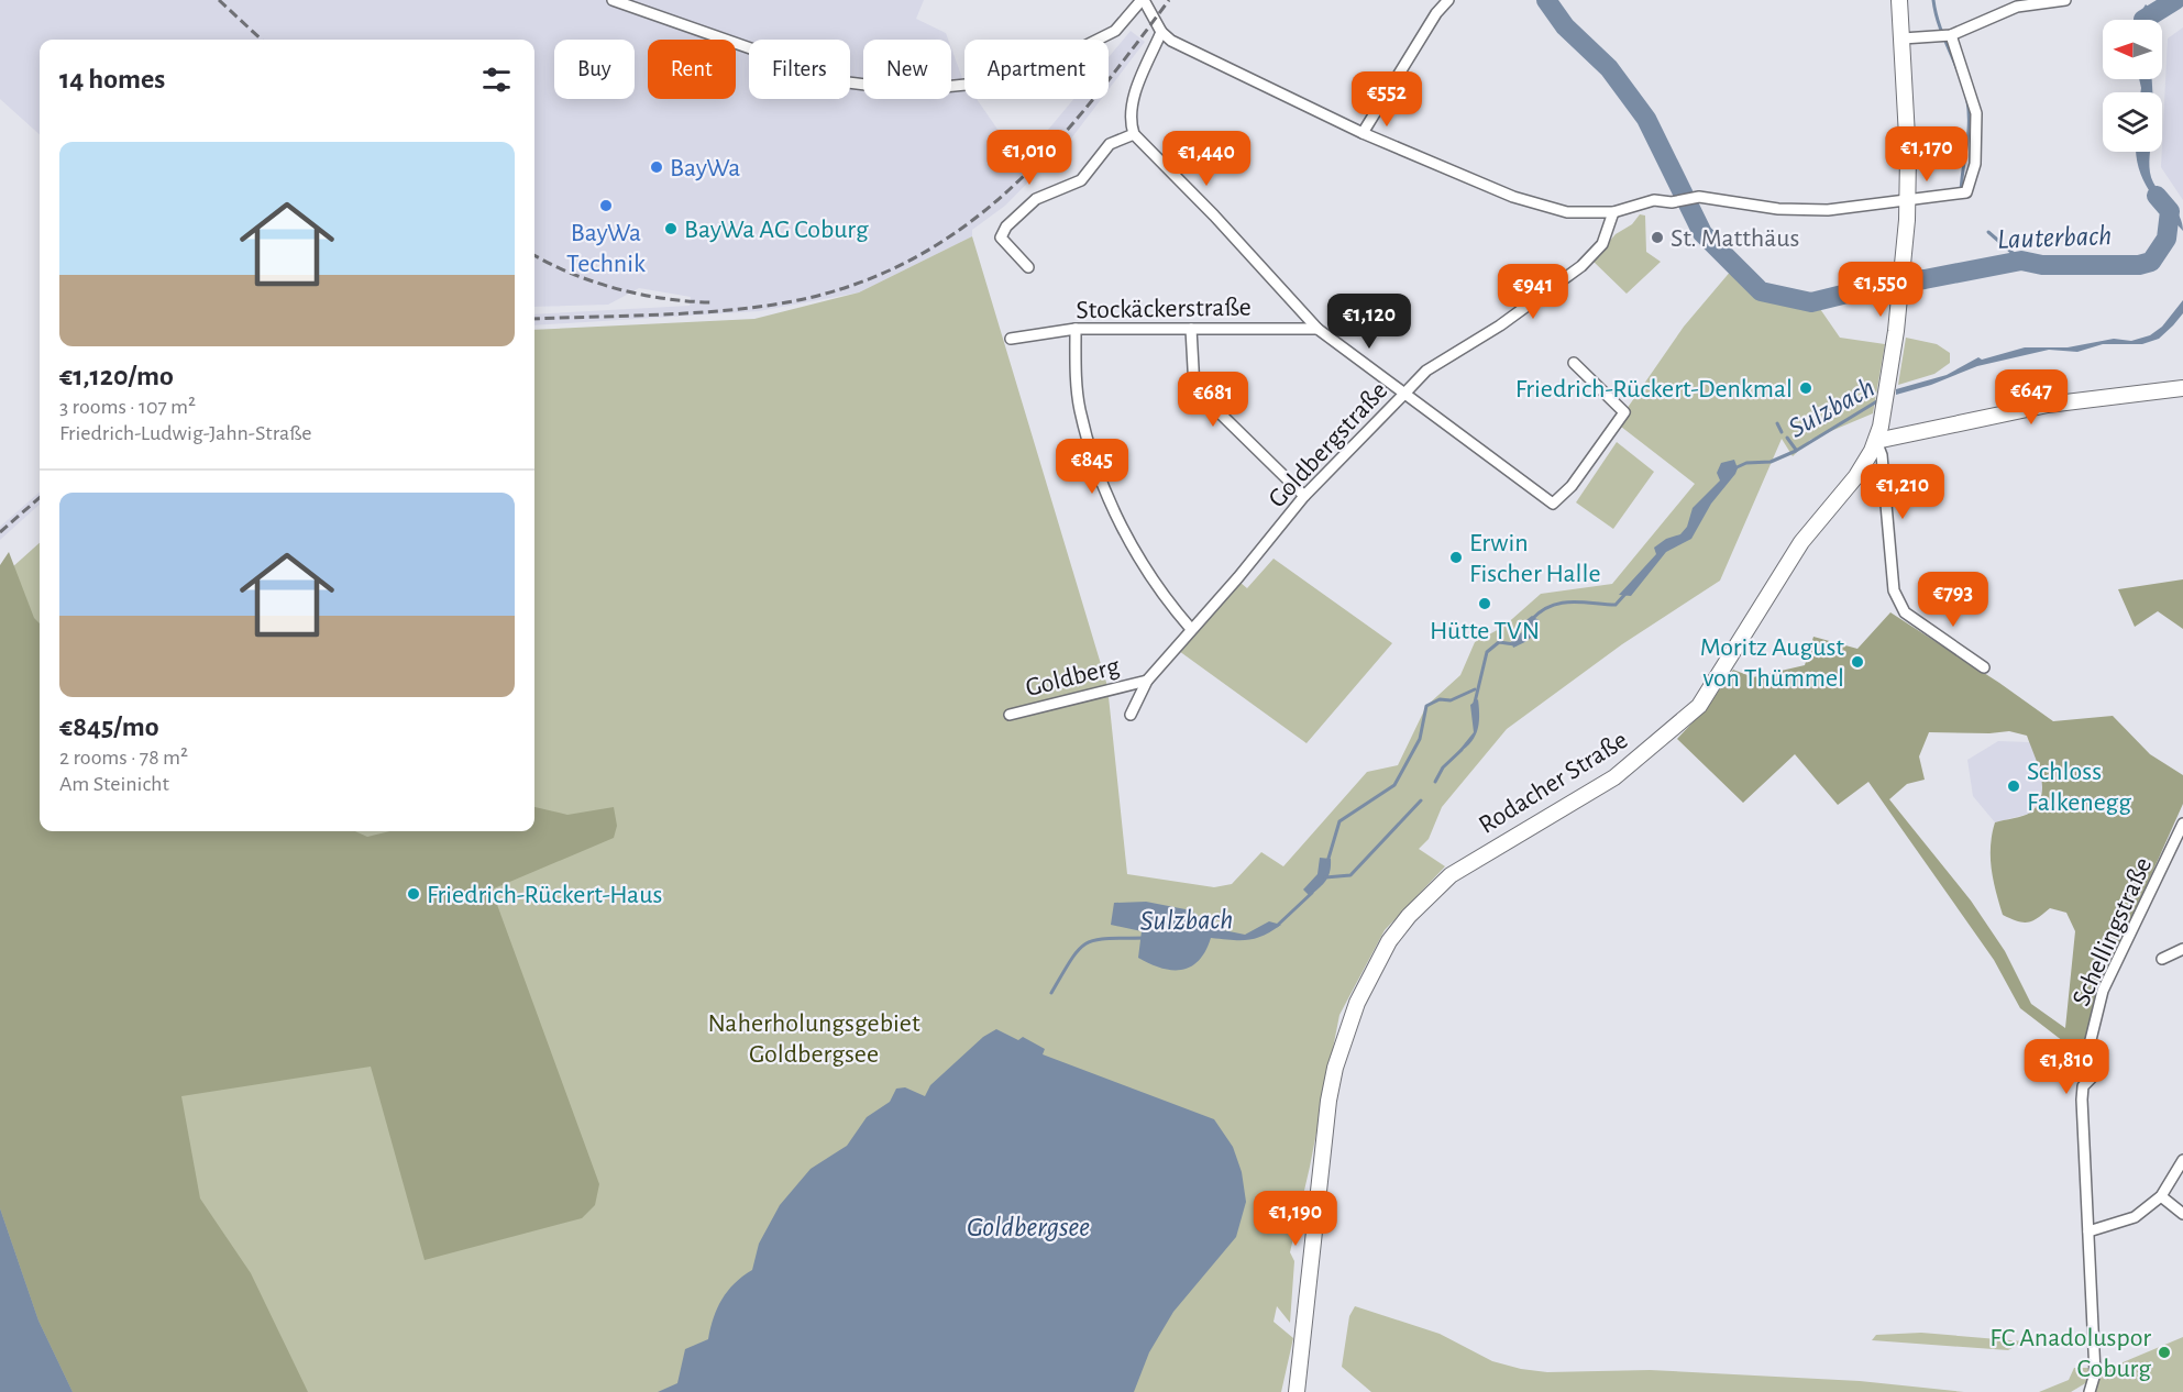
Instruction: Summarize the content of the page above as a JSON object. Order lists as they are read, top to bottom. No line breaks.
{"streets":{"street":["Stockäckerstraße","Goldbergstraße","Goldberg","Rodacher Straße","Schellingstraße"]},"crossings":[["Goldbergstraße","Goldberg"]],"water":["Lauterbach","Sulzbach","Goldbergsee"],"parks":["Naherholungsgebiet Goldbergsee"],"places":["BayWa","BayWa Technik","BayWa AG Coburg","St. Matthäus","Friedrich-Rückert-Denkmal","Erwin Fischer Halle","Hütte TVN","Moritz August von Thümmel","Schloss Falkenegg","Friedrich-Rückert-Haus","FC Anadoluspor Coburg"],"north":"left","page":{"chip":["Buy","Rent","Filters","New","Apartment"],"heading":"14 homes","price":["€552","€1,170","€1,010","€1,440","€1,550","€941","€1,120","€647","€681","€845","€1,210","€793","€1,810","€1,190"],"list":[{"name":"€1,120/mo","note":"3 rooms · 107 m² · Friedrich-Ludwig-Jahn-Straße"},{"name":"€845/mo","note":"2 rooms · 78 m² · Am Steinicht"}]}}
